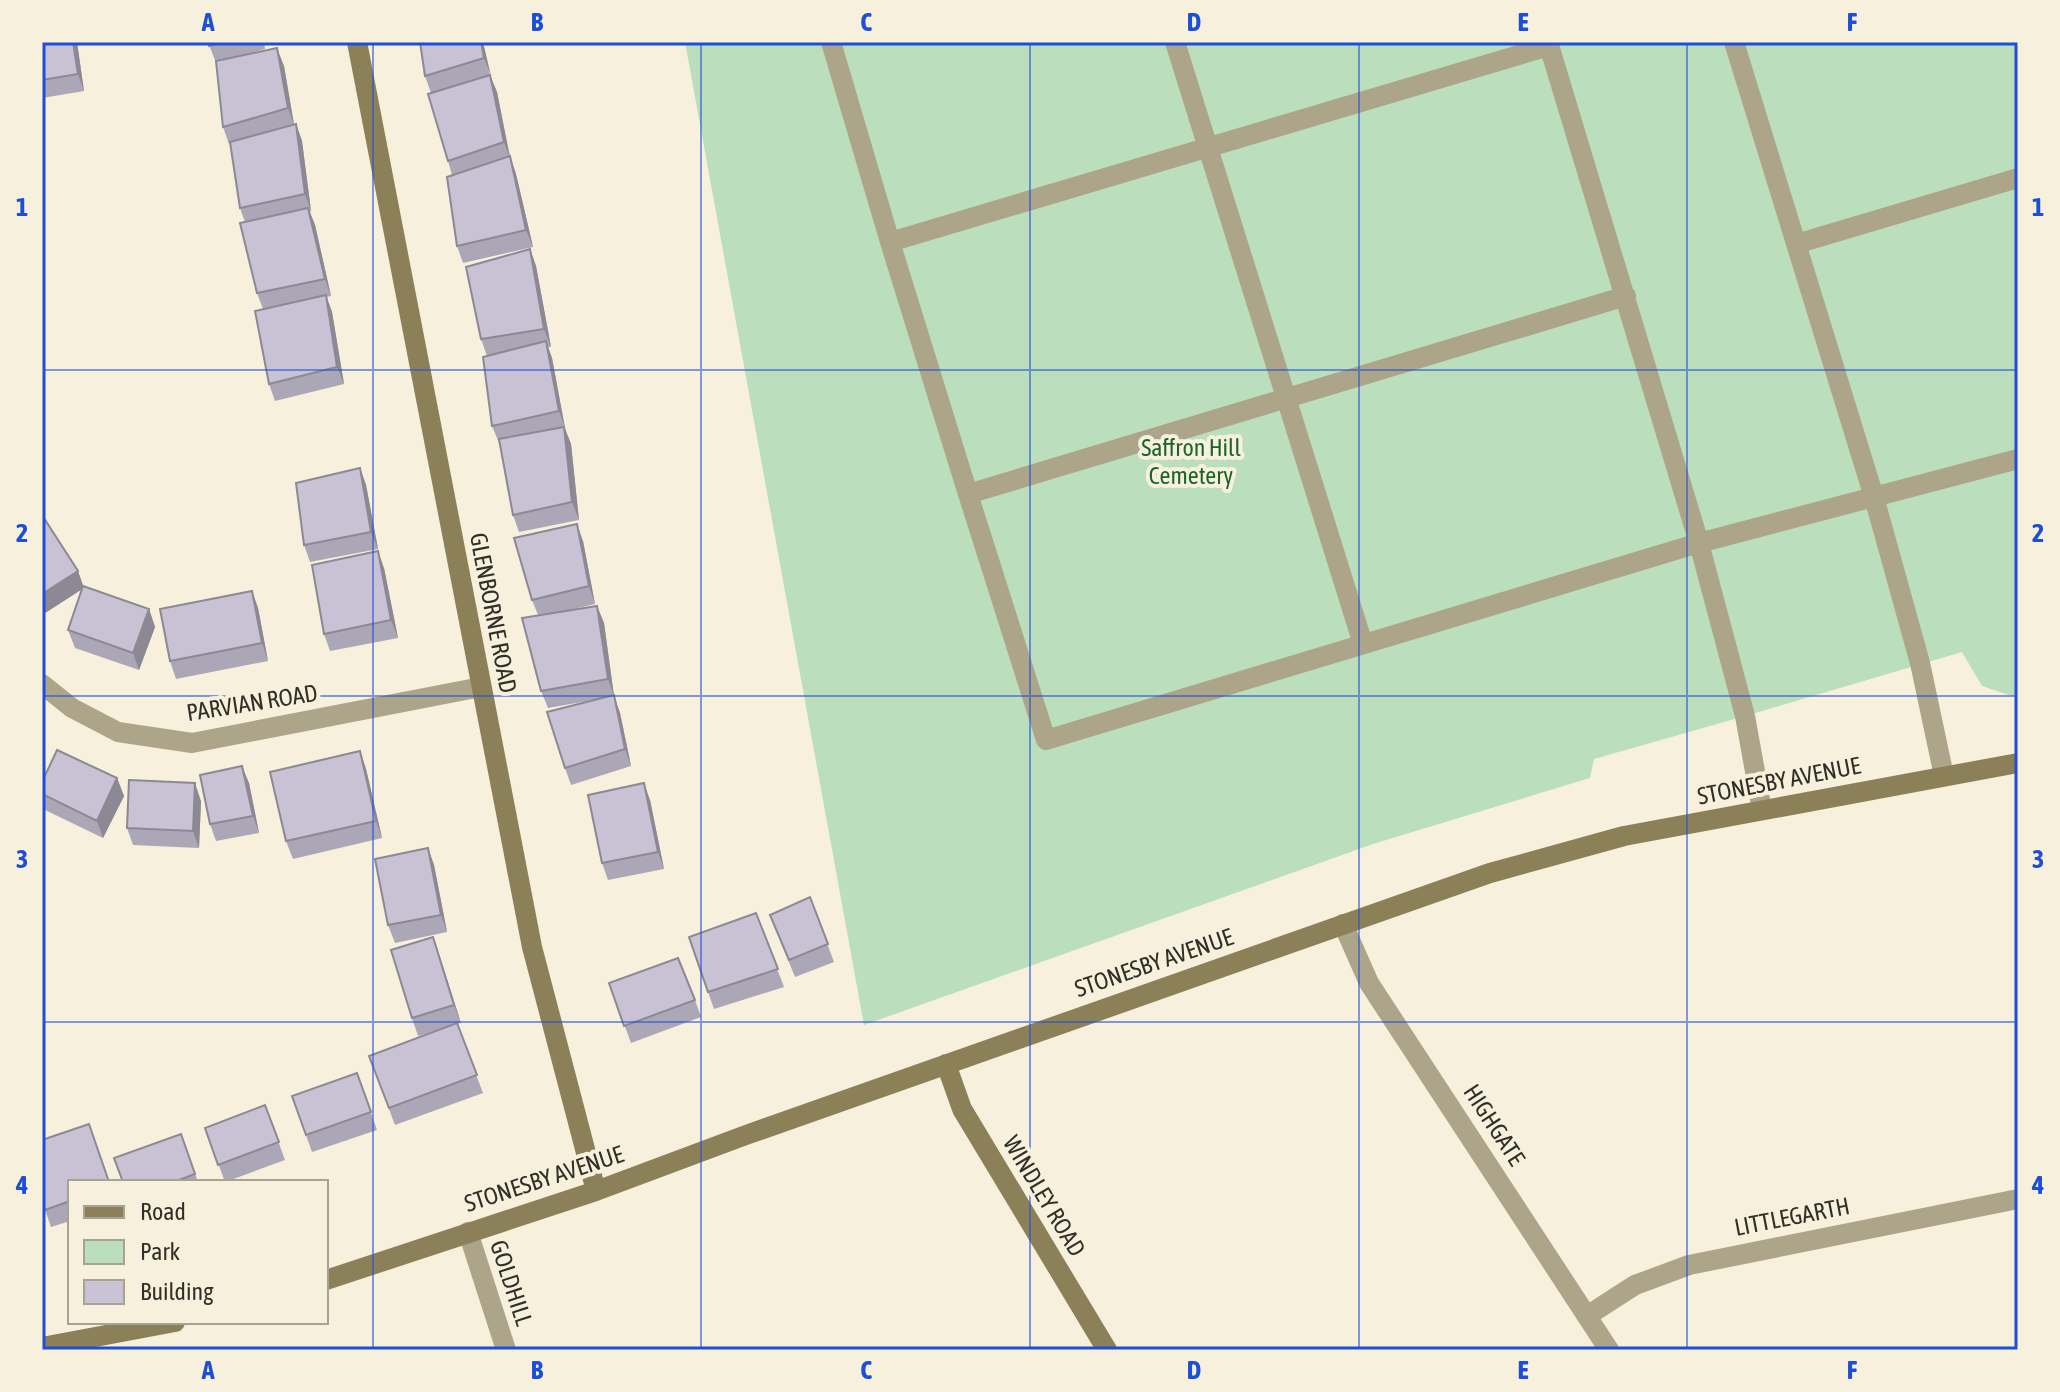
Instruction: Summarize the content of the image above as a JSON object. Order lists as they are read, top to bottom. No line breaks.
{"streets":{"main road":["GLENBORNE ROAD","STONESBY AVENUE","WINDLEY ROAD"],"street":["PARVIAN ROAD","HIGHGATE","LITTLEGARTH","GOLDHILL"]},"crossings":[["GLENBORNE ROAD","PARVIAN ROAD"],["GLENBORNE ROAD","STONESBY AVENUE"],["STONESBY AVENUE","HIGHGATE"],["STONESBY AVENUE","WINDLEY ROAD"],["STONESBY AVENUE","GOLDHILL"],["HIGHGATE","LITTLEGARTH"]],"parks":["Saffron Hill Cemetery"],"legend":["Road","Park","Building"],"grid":{"columns":["A","B","C","D","E","F"],"rows":["1","2","3","4"]}}
